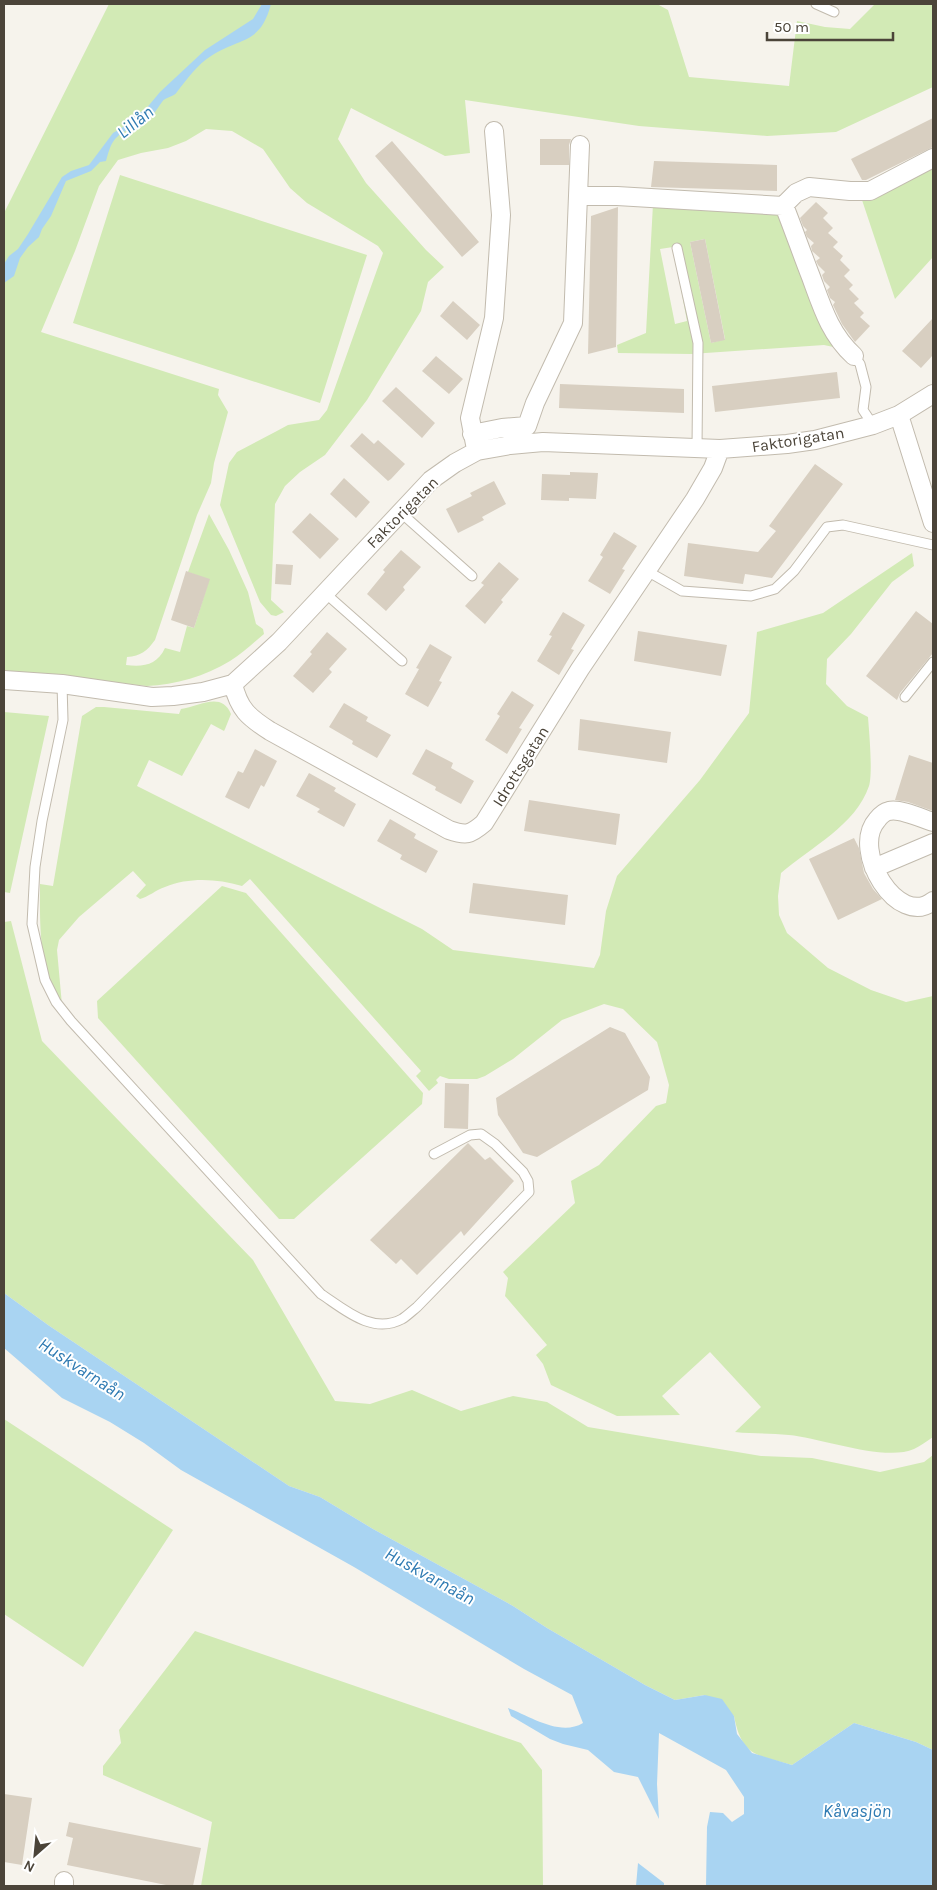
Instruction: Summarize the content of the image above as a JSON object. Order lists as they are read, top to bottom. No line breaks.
{"streets":{"street":["Faktorigatan","Idrottsgatan"]},"crossings":[["Faktorigatan","Idrottsgatan"]],"water":["Lillån","Huskvarnaån","Kåvasjön"],"scale_bar":"50 m","north":"bottom left"}
